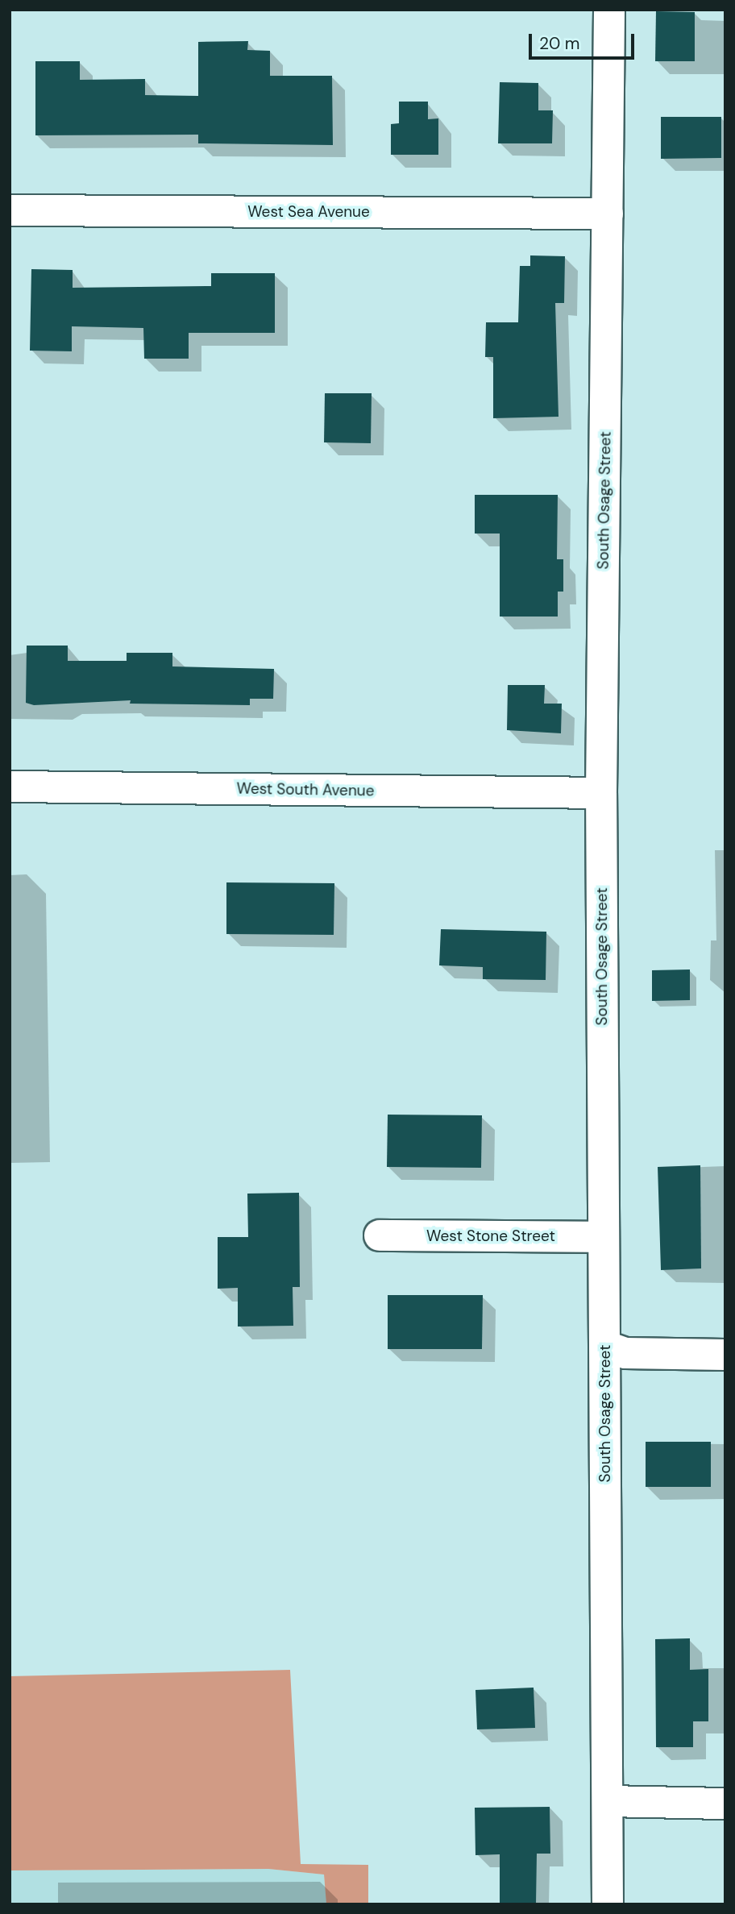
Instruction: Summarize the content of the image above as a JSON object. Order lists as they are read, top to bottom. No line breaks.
{"streets":{"street":["West Sea Avenue","South Osage Street","West South Avenue","West Stone Street"]},"crossings":[["West Sea Avenue","South Osage Street"],["South Osage Street","West South Avenue"],["South Osage Street","West Stone Street"]],"scale_bar":"20 m"}
